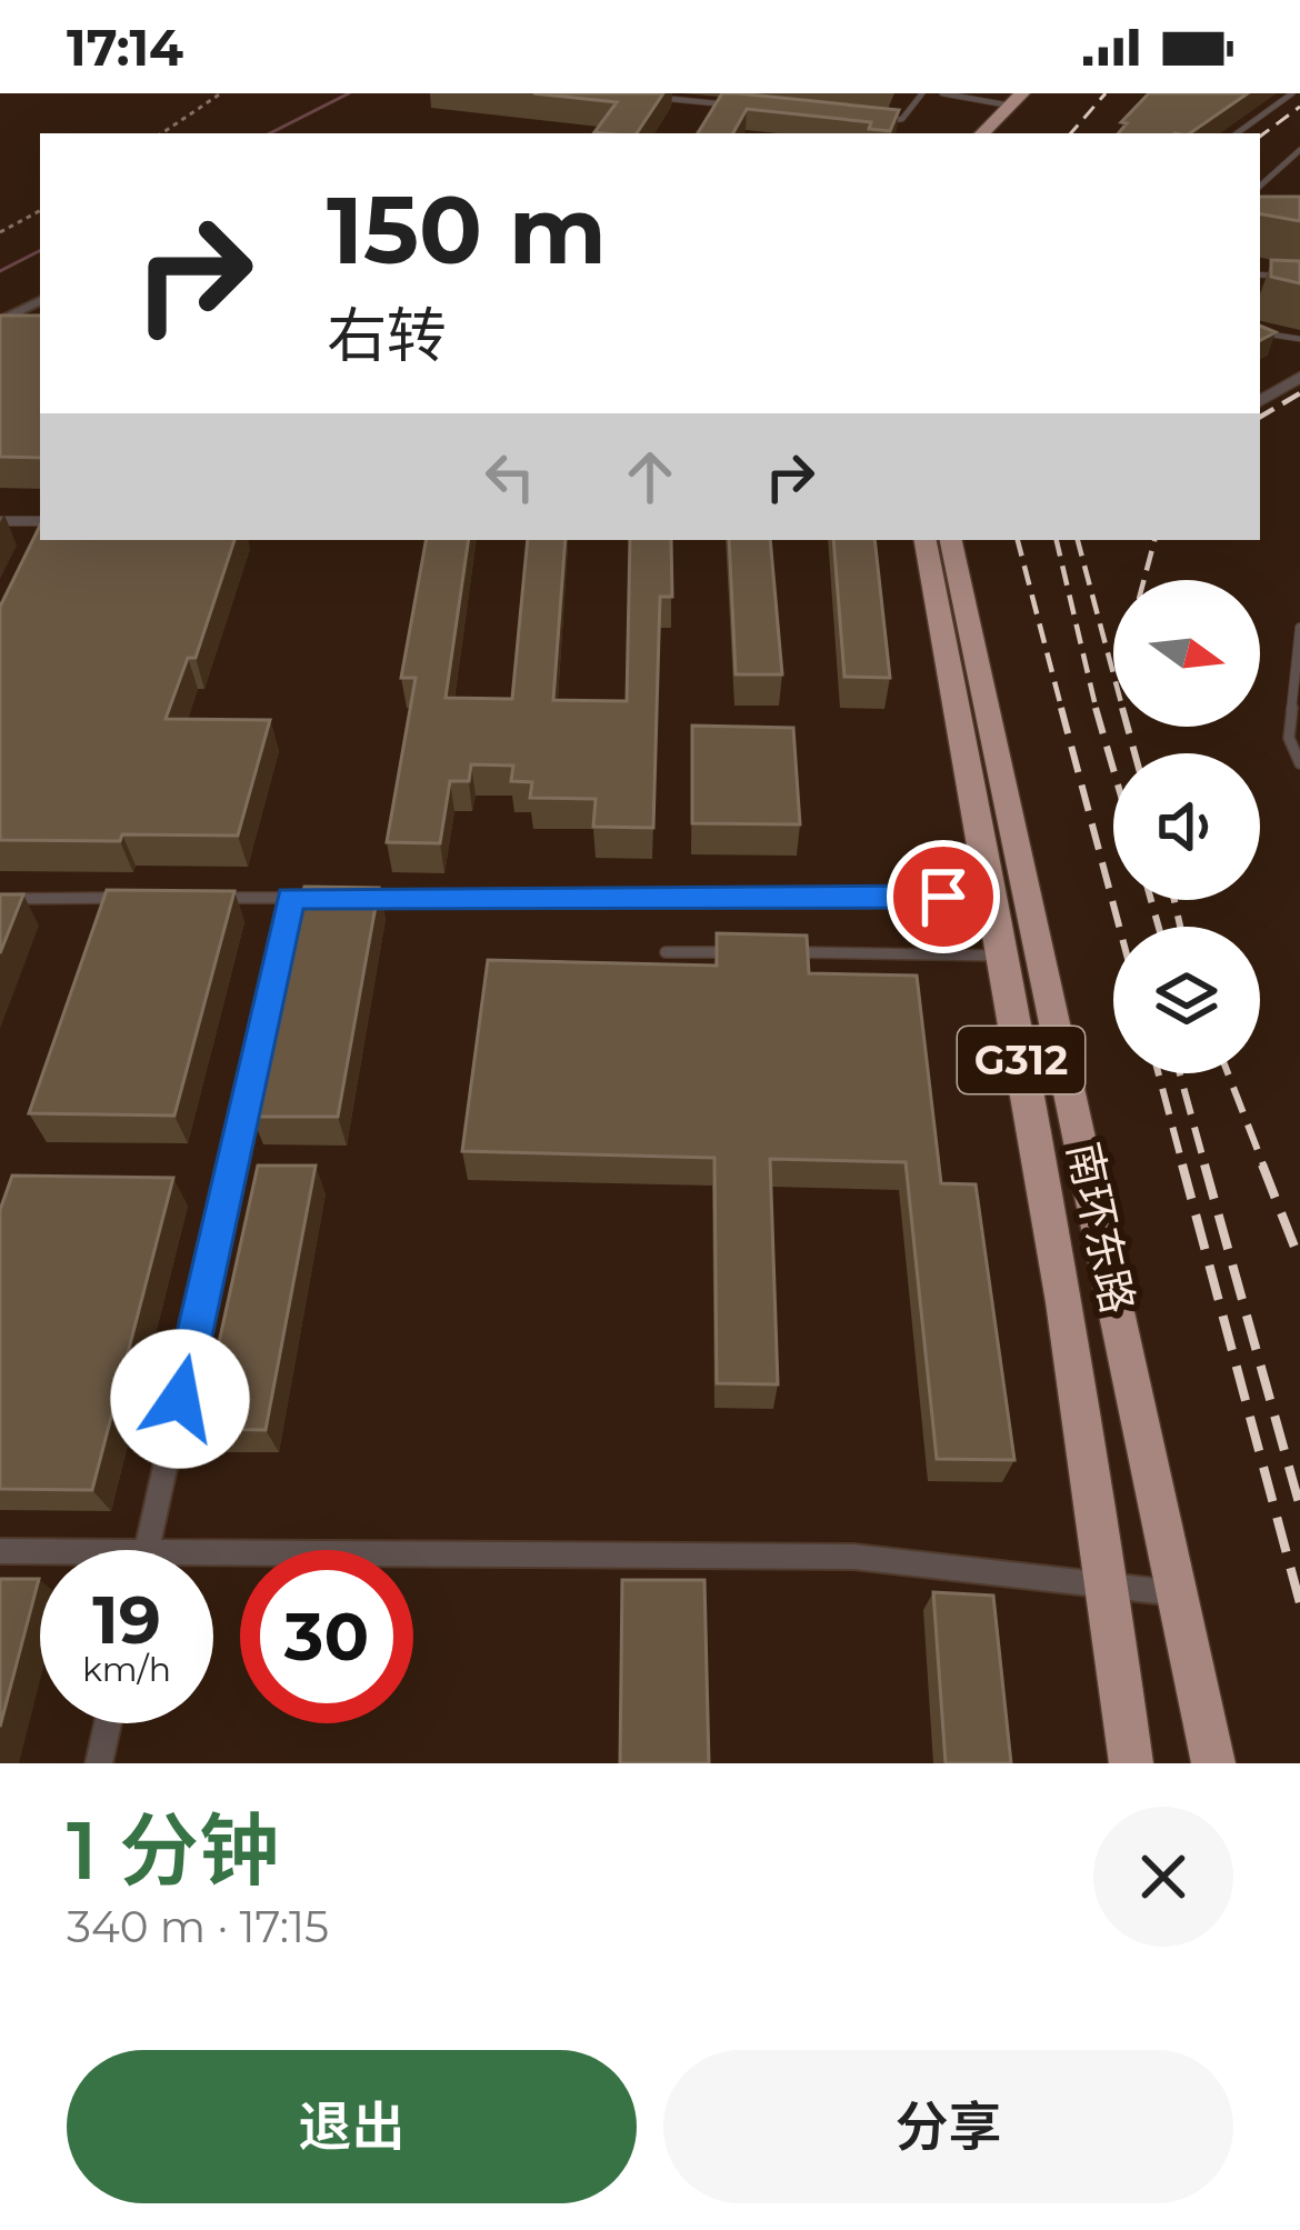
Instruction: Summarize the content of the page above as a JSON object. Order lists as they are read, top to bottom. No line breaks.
{"streets":{"highway":["G312","南环东路"]},"north":"right","page":{"status":"17:14","turn":["150 m","右转"],"speed":"19 km/h","limit":"30","heading":["1 分钟","340 m · 17:15"],"buttons":["退出","分享"]}}
